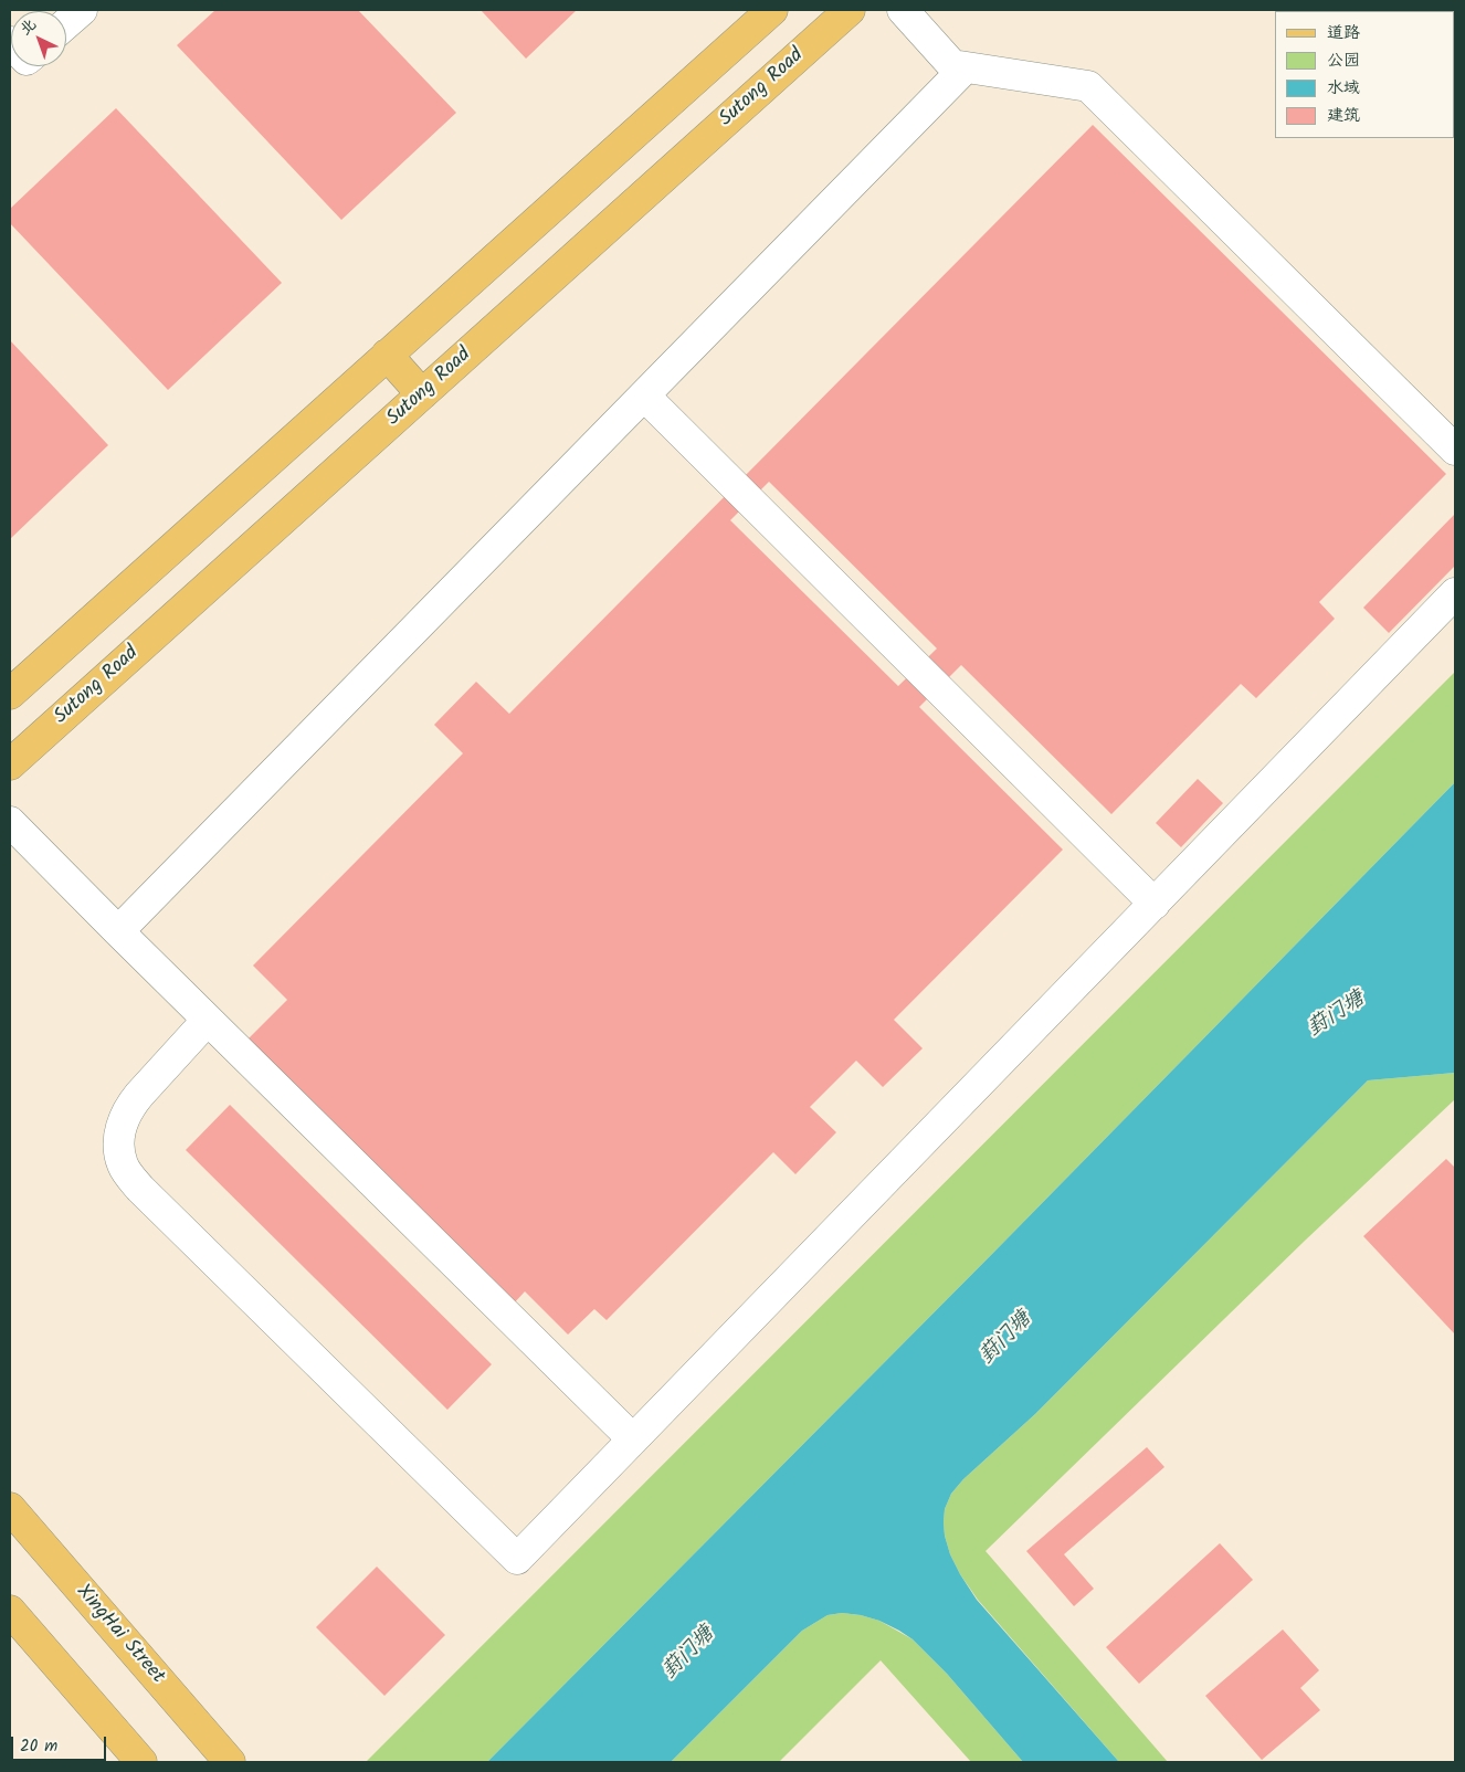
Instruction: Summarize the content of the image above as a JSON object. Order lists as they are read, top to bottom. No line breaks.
{"streets":{"main road":["Sutong Road","XingHai Street"]},"water":["葑门塘"],"legend":["道路","公园","水域","建筑"],"scale_bar":"20 m","north":"top left"}
